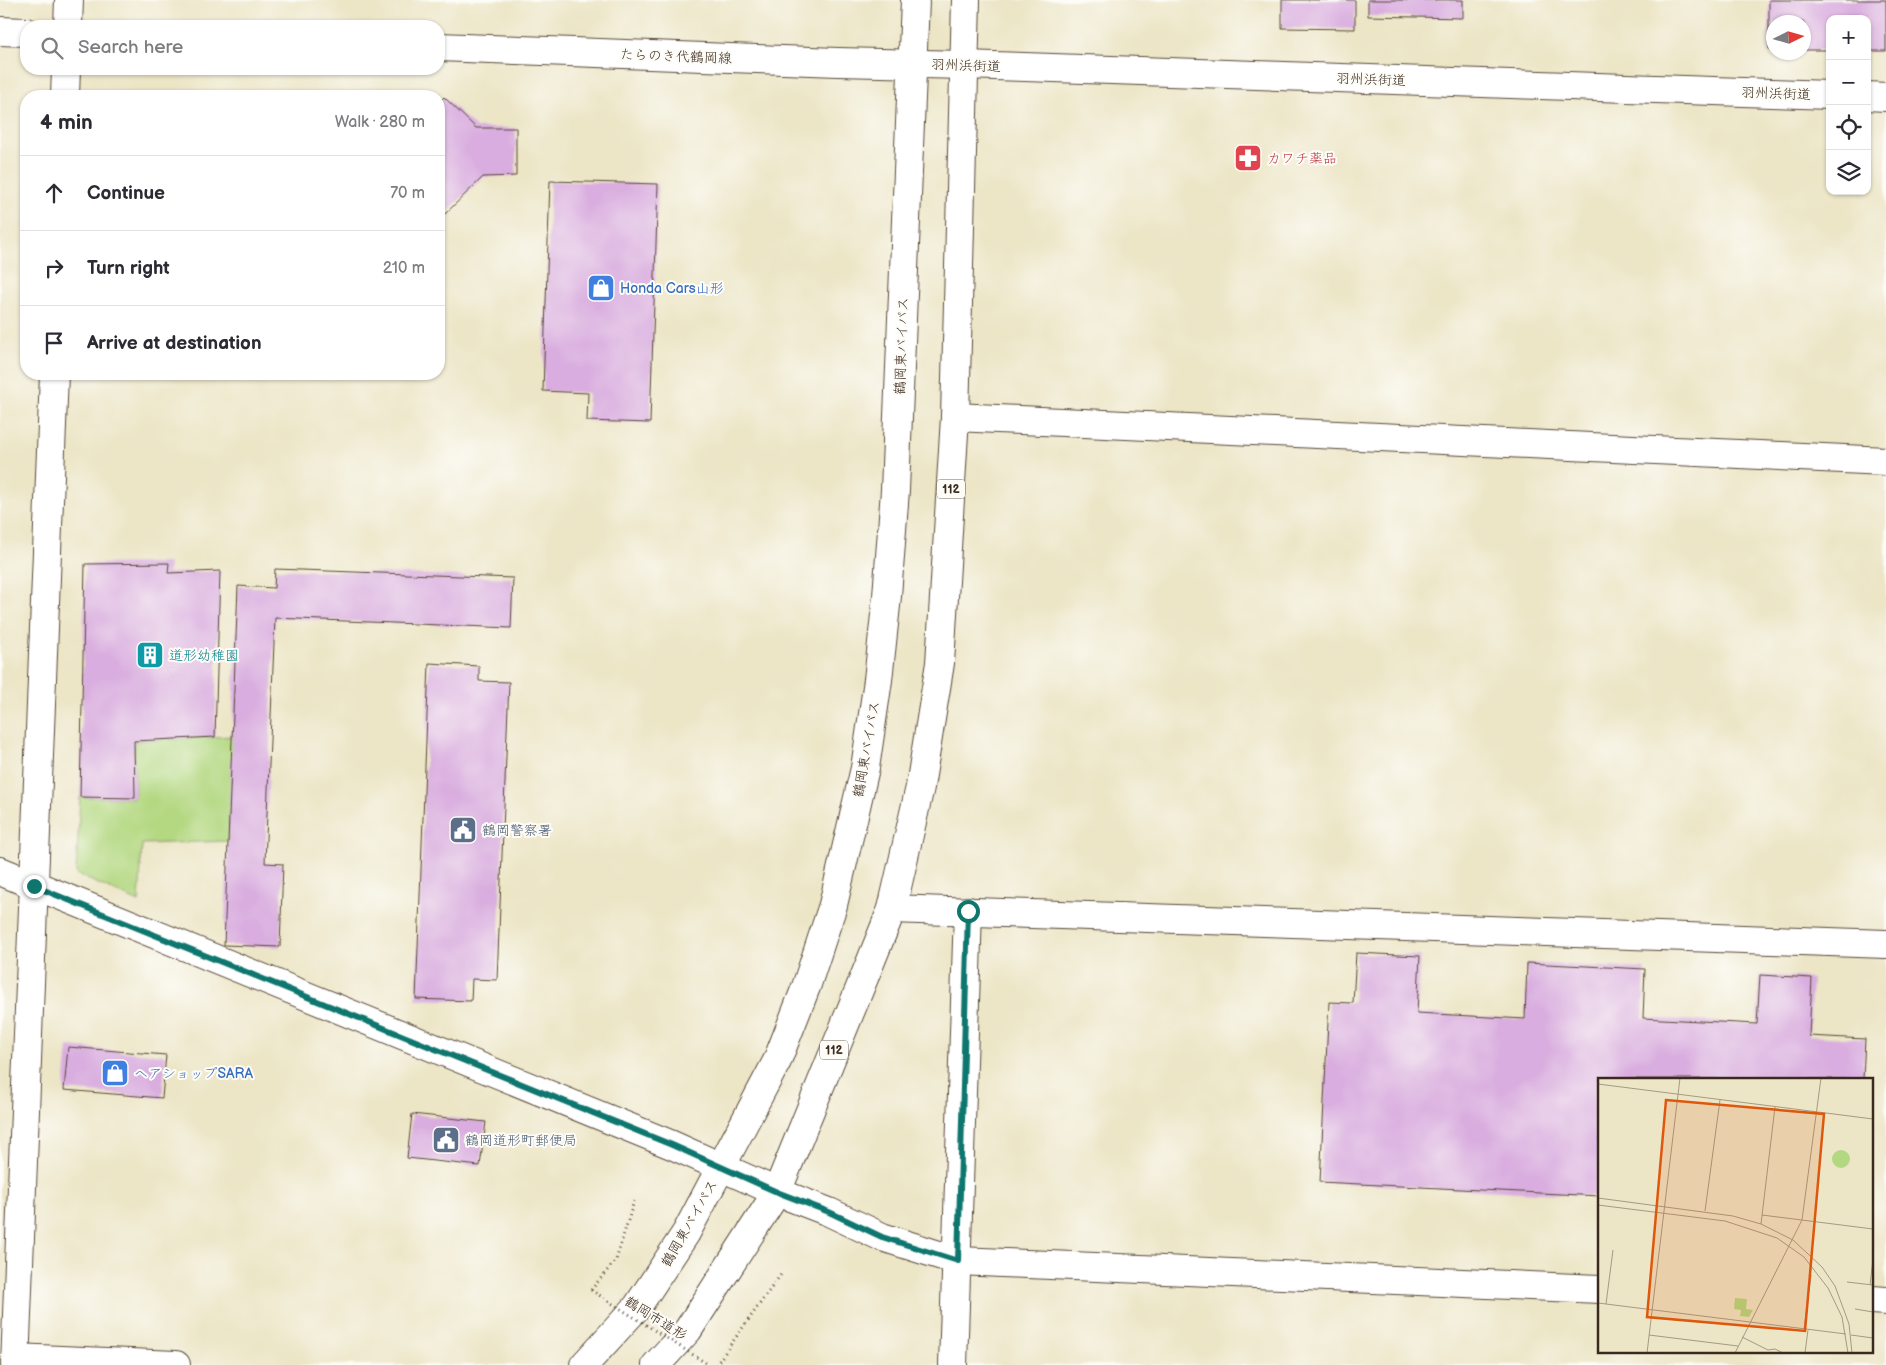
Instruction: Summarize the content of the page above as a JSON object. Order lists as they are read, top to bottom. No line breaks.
{"streets":{"main road":["たらのき代鶴岡線","羽州浜街道","鶴岡東バイパス","112"],"path":["鶴岡市道形"]},"crossings":[["たらのき代鶴岡線","羽州浜街道"],["たらのき代鶴岡線","鶴岡東バイパス"],["羽州浜街道","鶴岡東バイパス"],["羽州浜街道","112"]],"places":{"pharmacy":["カワチ薬品"],"shop":["Honda Cars山形","ヘアショップSARA"],"building":["道形幼稚園"],"public building":["鶴岡警察署","鶴岡道形町郵便局"]},"north":"right","page":{"map_buttons":["+","−"],"search":"Search here","heading":["4 min","Walk · 280 m"],"list":[["Continue","70 m"],["Turn right","210 m"],"Arrive at destination"]}}
